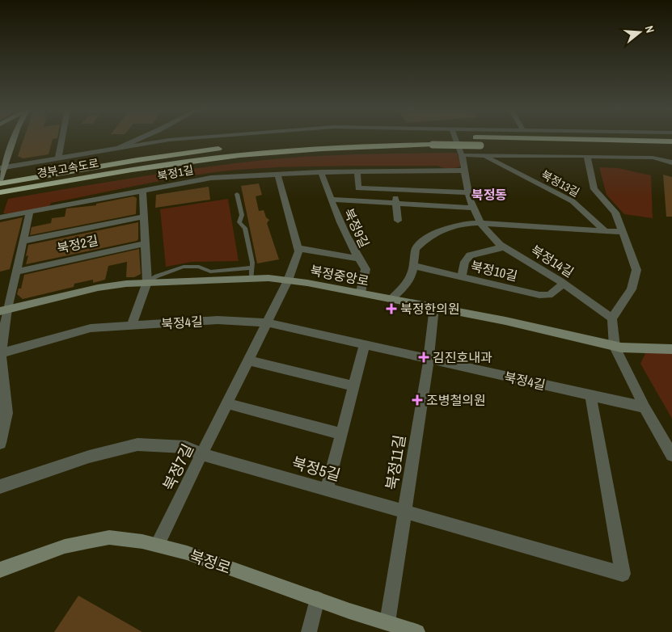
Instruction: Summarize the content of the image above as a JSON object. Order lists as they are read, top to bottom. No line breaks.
{"streets":{"highway":["경부고속도로"],"street":["북정1길","북정13길","북정9길","북정2길","북정14길","북정10길","북정중앙로","북정4길","북정11길","북정7길","북정5길","북정로"]},"crossings":[["북정1길","북정9길"],["북정1길","북정14길"],["북정13길","북정14길"],["북정9길","북정중앙로"],["북정14길","북정10길"],["북정중앙로","북정11길"],["북정중앙로","북정7길"],["북정4길","북정11길"],["북정4길","북정7길"],["북정4길","북정5길"],["북정11길","북정5길"],["북정11길","북정로"],["북정7길","북정5길"],["북정7길","북정로"]],"districts":["북정동"],"places":{"health":["북정한의원","김진호내과","조병철의원"]},"north":"right"}
